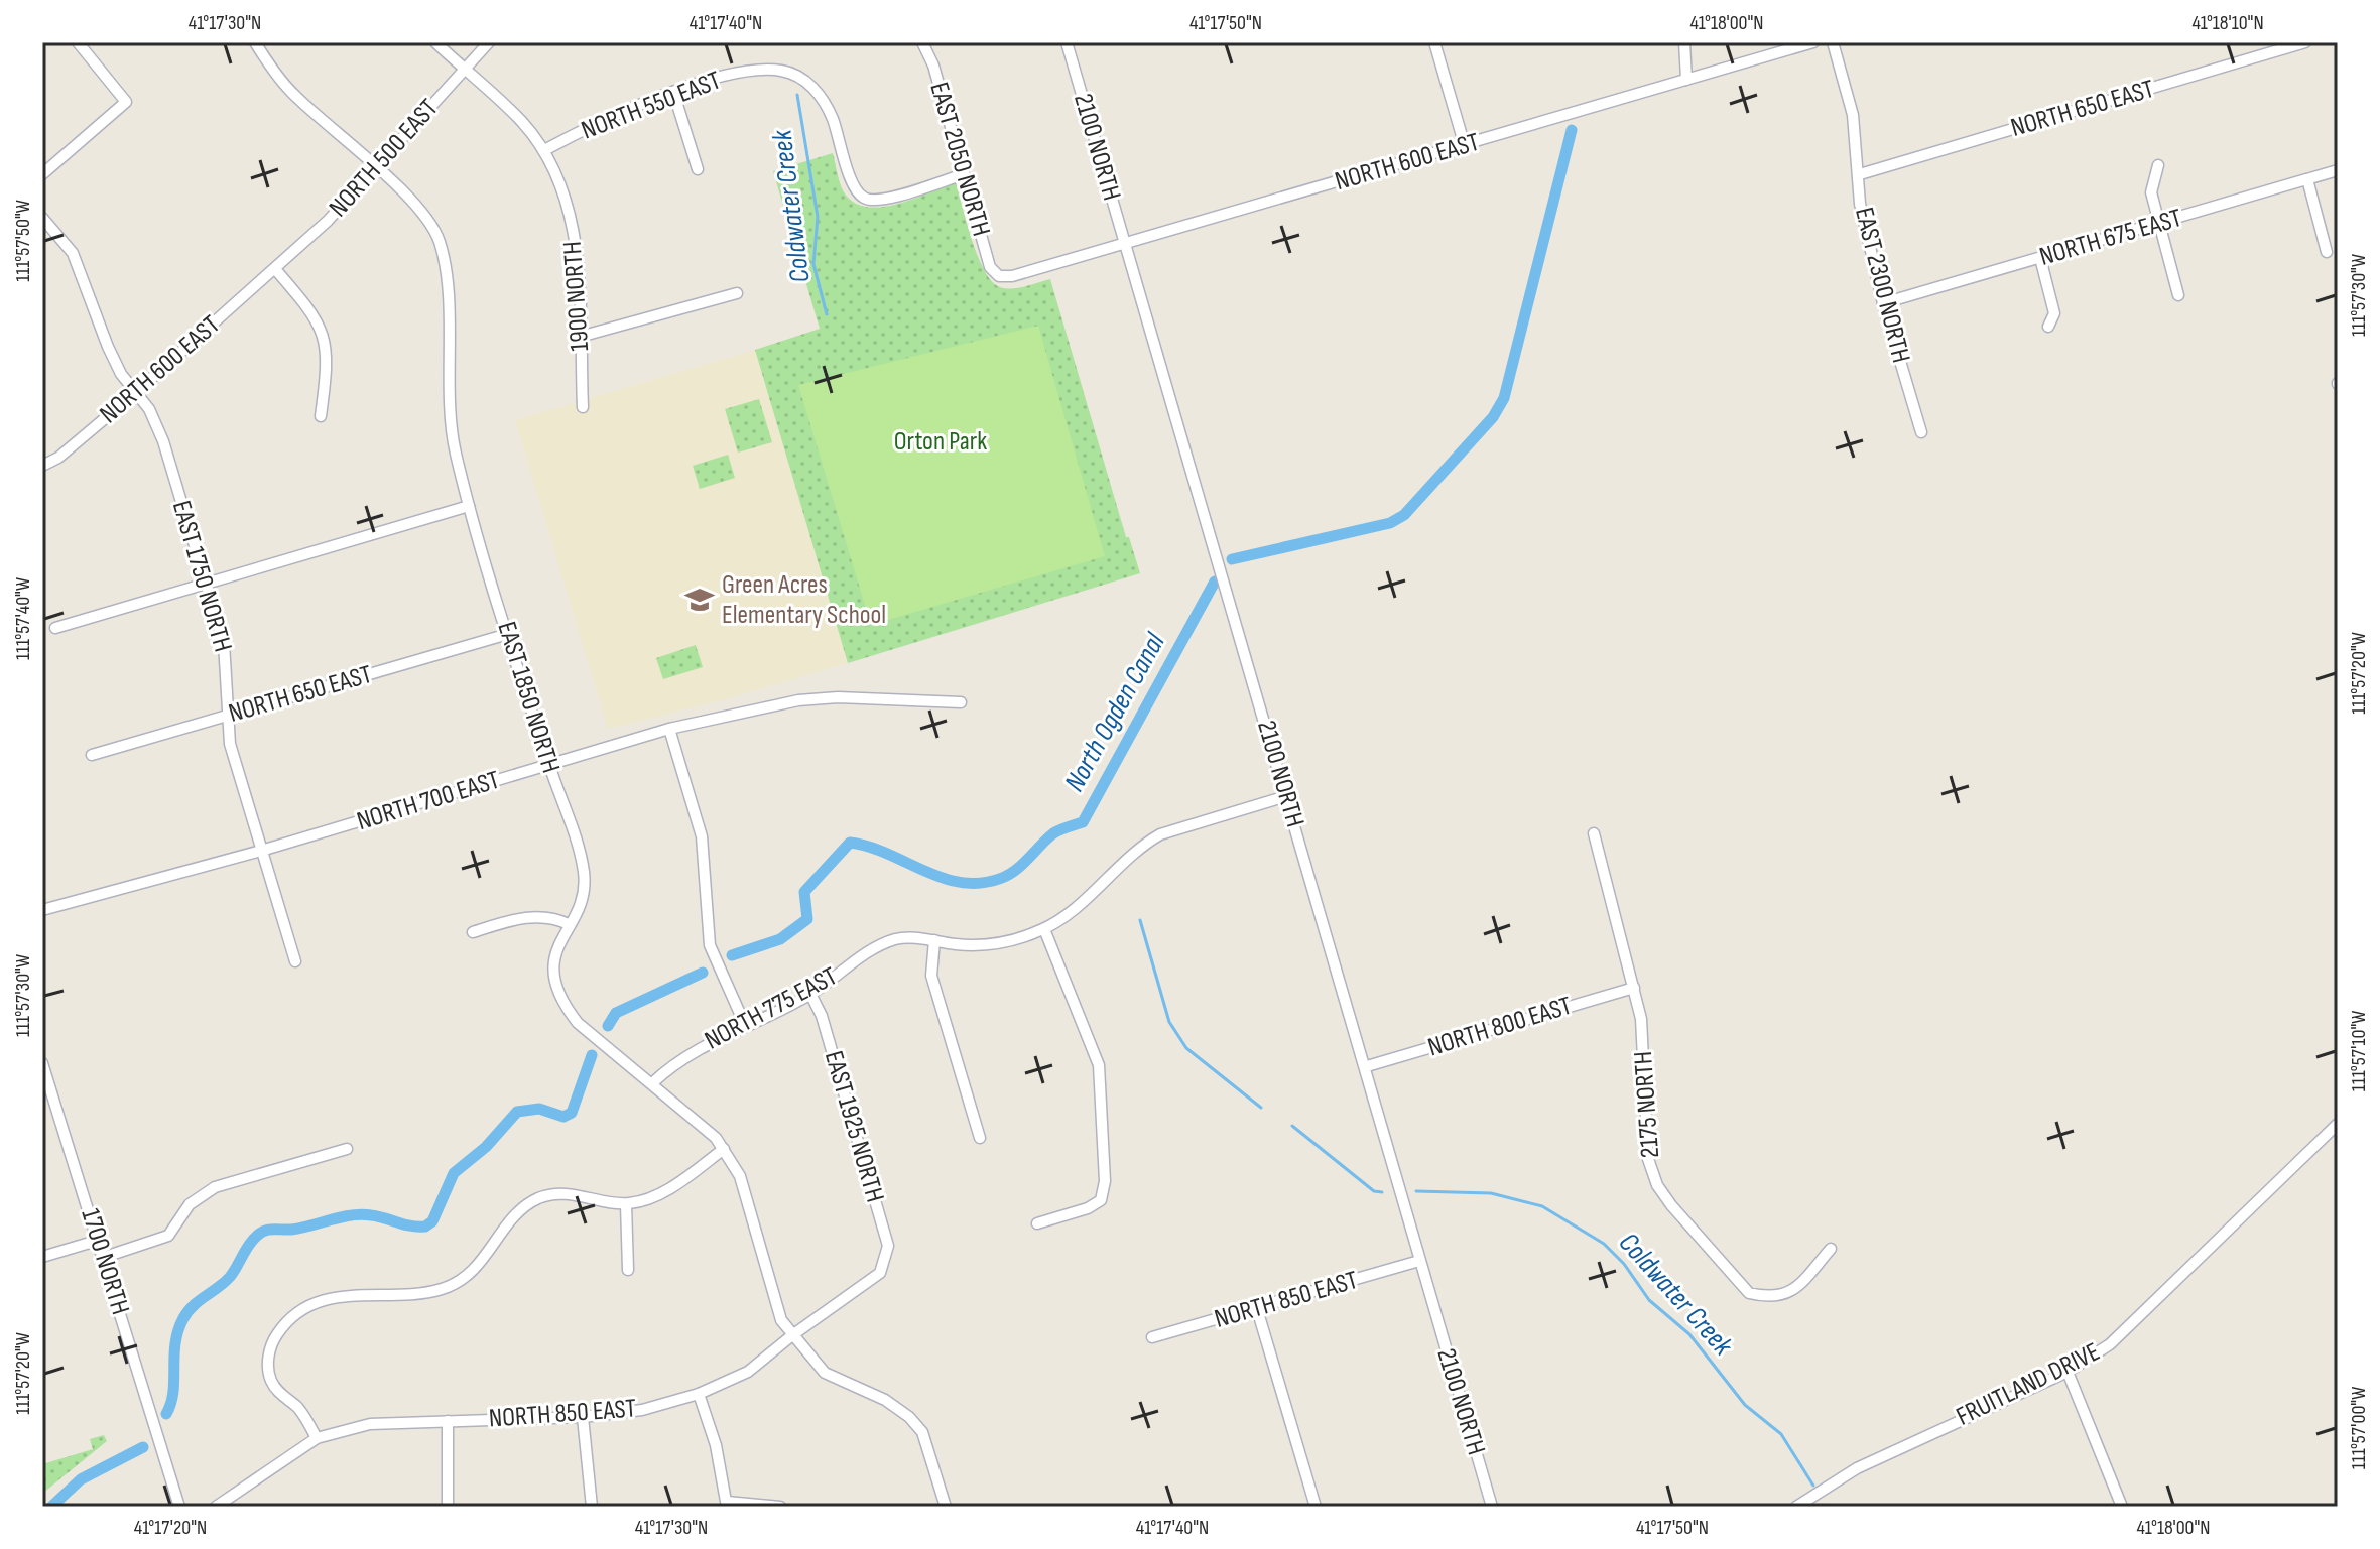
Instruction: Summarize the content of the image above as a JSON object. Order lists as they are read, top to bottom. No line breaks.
{"streets":{"street":["NORTH 550 EAST","NORTH 650 EAST","2100 NORTH","NORTH 500 EAST","EAST 2050 NORTH","NORTH 600 EAST","NORTH 675 EAST","EAST 2300 NORTH","1900 NORTH","EAST 1750 NORTH","EAST 1850 NORTH","NORTH 700 EAST","NORTH 775 EAST","NORTH 800 EAST","2175 NORTH","EAST 1925 NORTH","1700 NORTH","NORTH 850 EAST","FRUITLAND DRIVE"]},"crossings":[["NORTH 550 EAST","EAST 2050 NORTH"],["NORTH 550 EAST","1900 NORTH"],["NORTH 650 EAST","EAST 2300 NORTH"],["NORTH 650 EAST","EAST 1750 NORTH"],["NORTH 650 EAST","EAST 1850 NORTH"],["2100 NORTH","NORTH 600 EAST"],["2100 NORTH","NORTH 775 EAST"],["2100 NORTH","NORTH 800 EAST"],["2100 NORTH","NORTH 850 EAST"],["NORTH 500 EAST","NORTH 600 EAST"],["NORTH 500 EAST","1900 NORTH"],["NORTH 500 EAST","EAST 1850 NORTH"],["EAST 2050 NORTH","NORTH 600 EAST"],["NORTH 600 EAST","EAST 1750 NORTH"],["NORTH 675 EAST","EAST 2300 NORTH"],["EAST 1750 NORTH","NORTH 700 EAST"],["EAST 1850 NORTH","NORTH 700 EAST"],["EAST 1850 NORTH","NORTH 775 EAST"],["EAST 1850 NORTH","NORTH 850 EAST"],["NORTH 775 EAST","EAST 1925 NORTH"],["NORTH 800 EAST","2175 NORTH"],["EAST 1925 NORTH","NORTH 850 EAST"]],"water":["Coldwater Creek","North Ogden Canal"],"parks":["Orton Park"],"places":{"school or university":["Green Acres Elementary School"]},"coordinates":["41°17'30\"N","41°17'40\"N","41°17'50\"N","41°18'00\"N","41°18'10\"N","111°57'50\"W","111°57'30\"W","111°57'40\"W","111°57'20\"W","111°57'10\"W","111°57'00\"W","41°17'20\"N"]}
